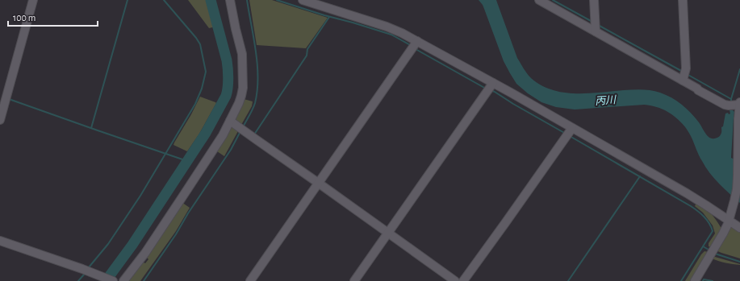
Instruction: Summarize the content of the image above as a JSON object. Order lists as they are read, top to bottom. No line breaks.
{"water":["丙川"],"scale_bar":"100 m"}
